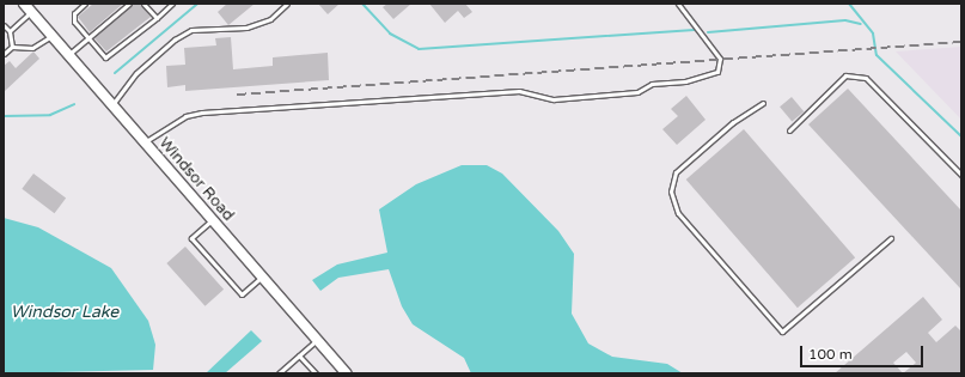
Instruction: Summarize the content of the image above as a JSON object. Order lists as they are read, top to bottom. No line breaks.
{"streets":{"street":["Windsor Road"]},"water":["Windsor Lake"],"scale_bar":"100 m"}
